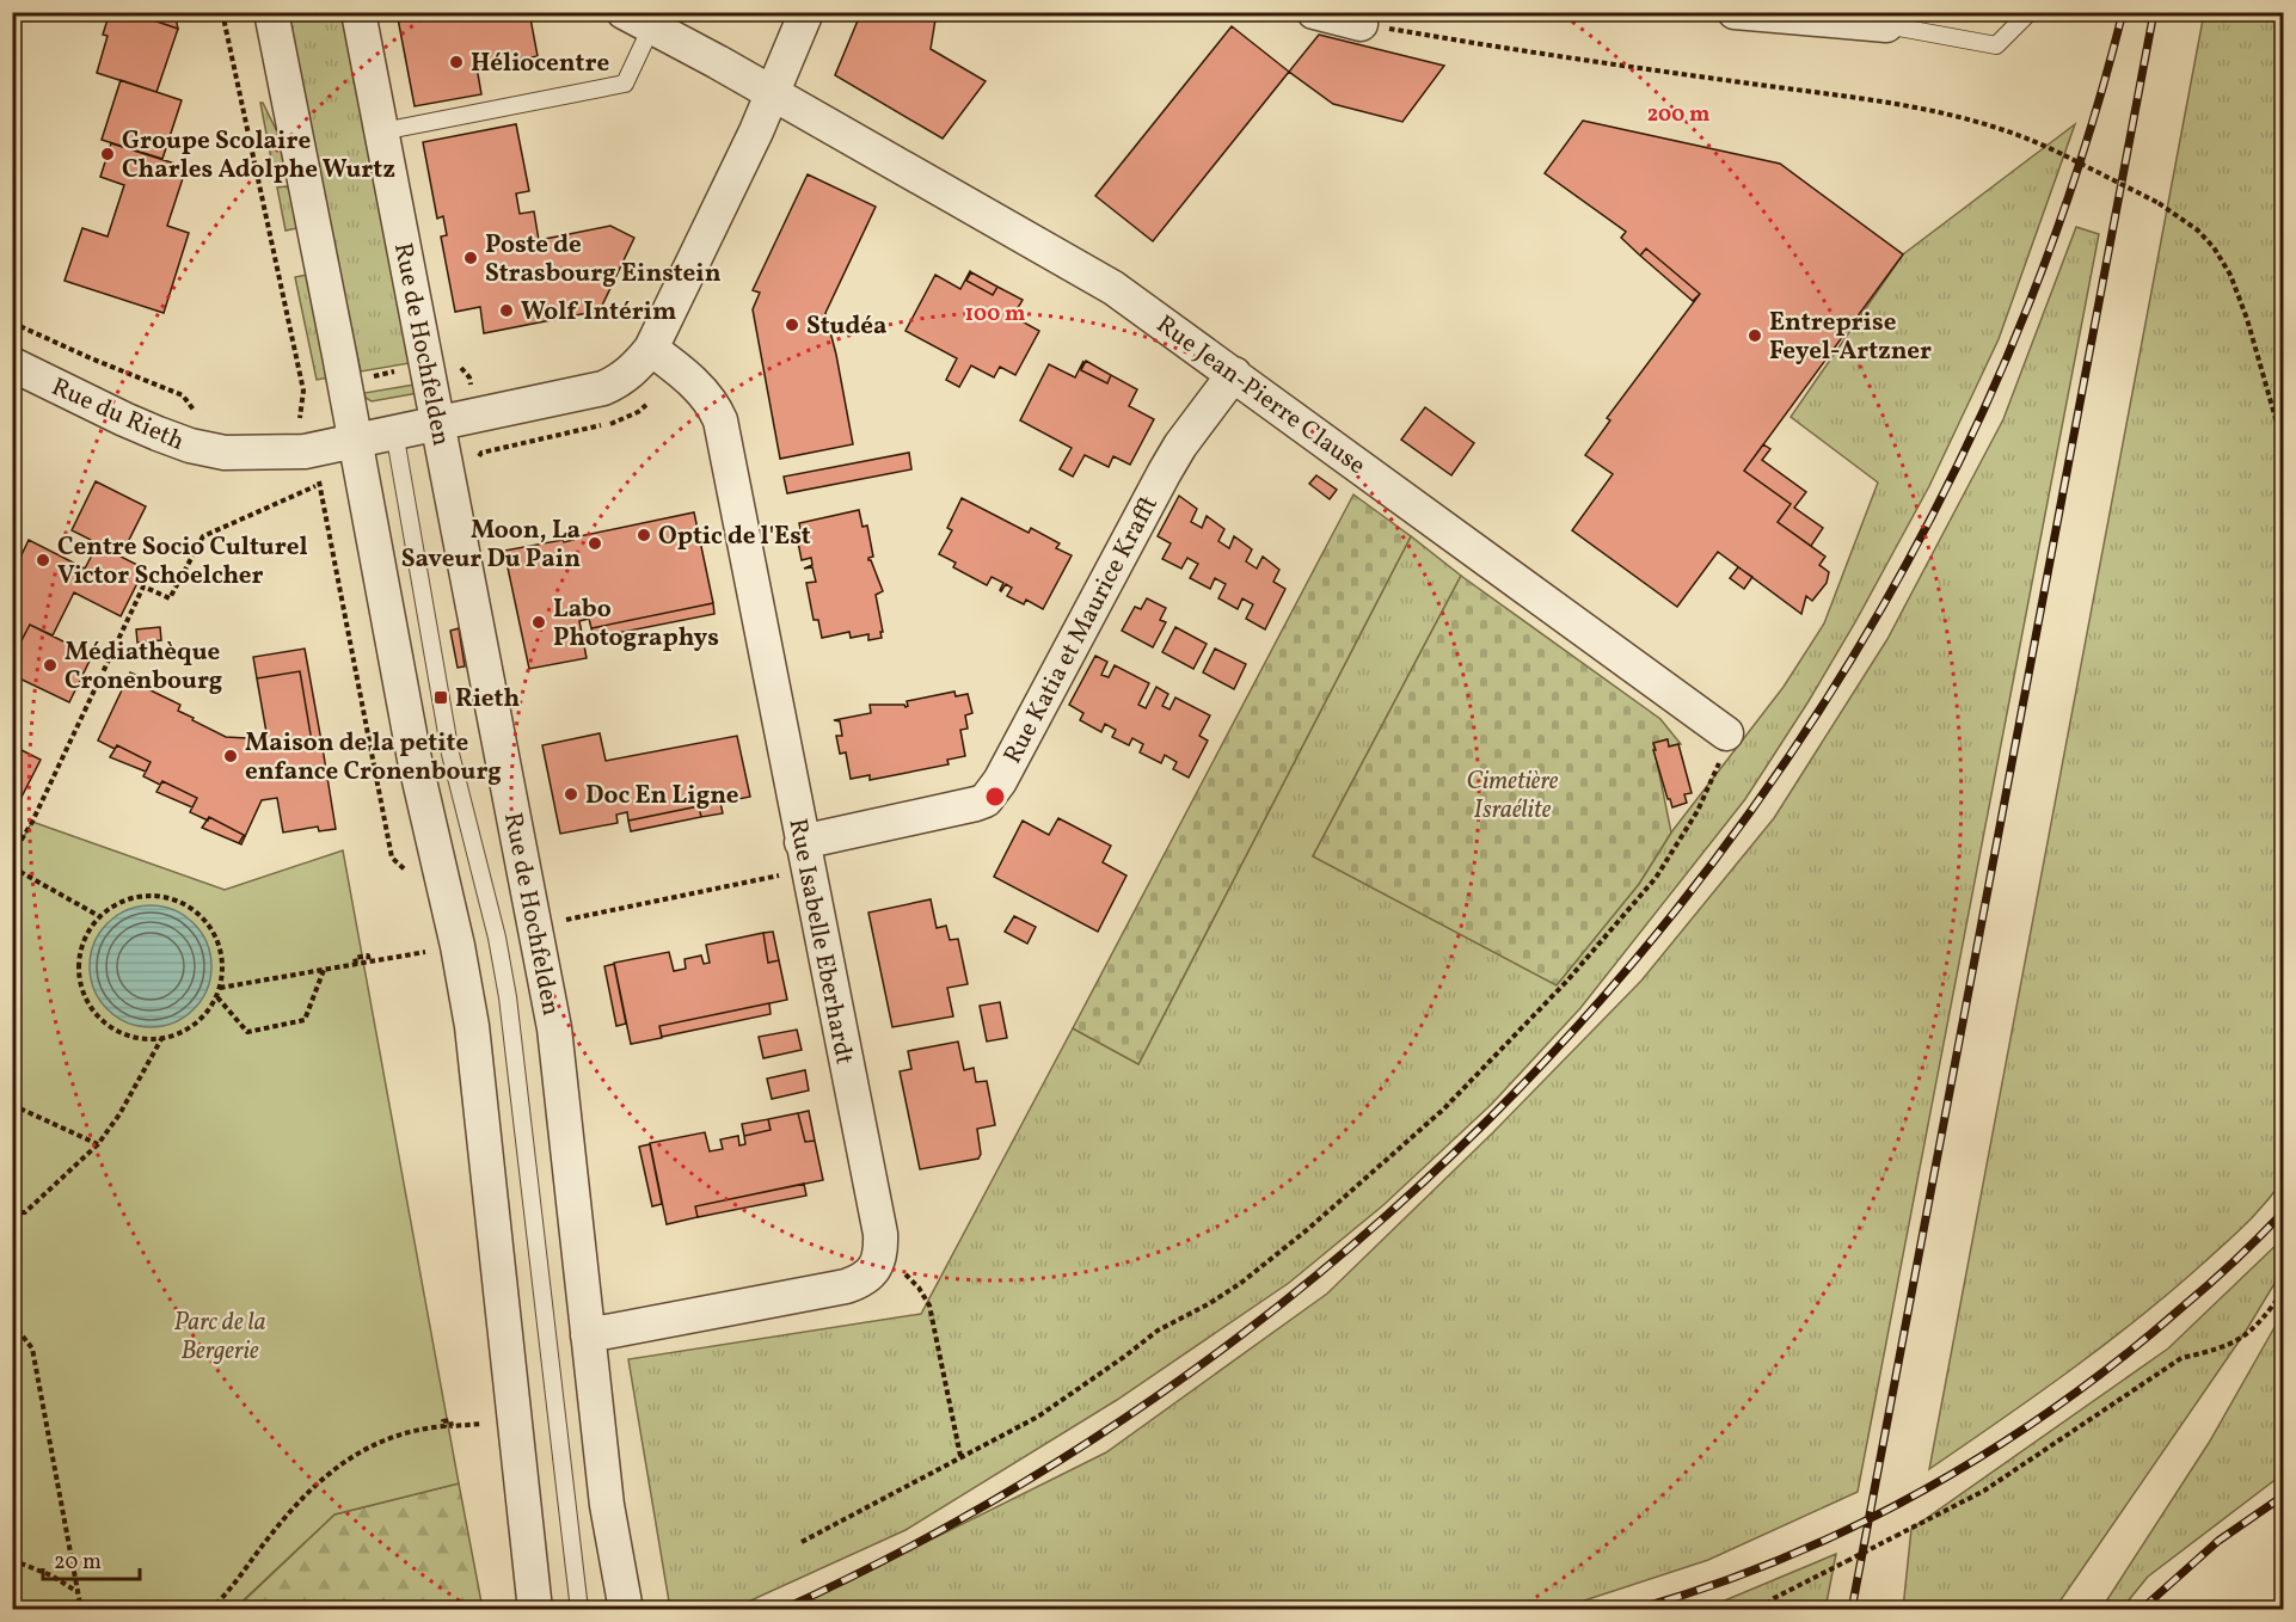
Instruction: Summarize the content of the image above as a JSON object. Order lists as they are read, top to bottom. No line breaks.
{"streets":{"street":["Rue de Hochfelden","Rue Jean-Pierre Clause","Rue du Rieth","Rue Katia et Maurice Krafft","Rue Isabelle Eberhardt"]},"crossings":[["Rue de Hochfelden","Rue du Rieth"],["Rue Jean-Pierre Clause","Rue du Rieth"],["Rue Jean-Pierre Clause","Rue Katia et Maurice Krafft"],["Rue du Rieth","Rue Isabelle Eberhardt"],["Rue Katia et Maurice Krafft","Rue Isabelle Eberhardt"]],"parks":["Cimetière Israélite","Parc de la Bergerie"],"places":{"other":["Héliocentre","Groupe Scolaire Charles Adolphe Wurtz","Poste de Strasbourg Einstein","Wolf Intérim","Studéa","Entreprise Feyel-Artzner","Optic de l'Est","Moon, La Saveur Du Pain","Centre Socio Culturel Victor Schoelcher","Labo Photographys","Médiathèque Cronenbourg","Maison de la petite enfance Cronenbourg","Doc En Ligne"],"transit":["Rieth"]},"scale_bar":"20 m","rings":["200 m","100 m"]}
